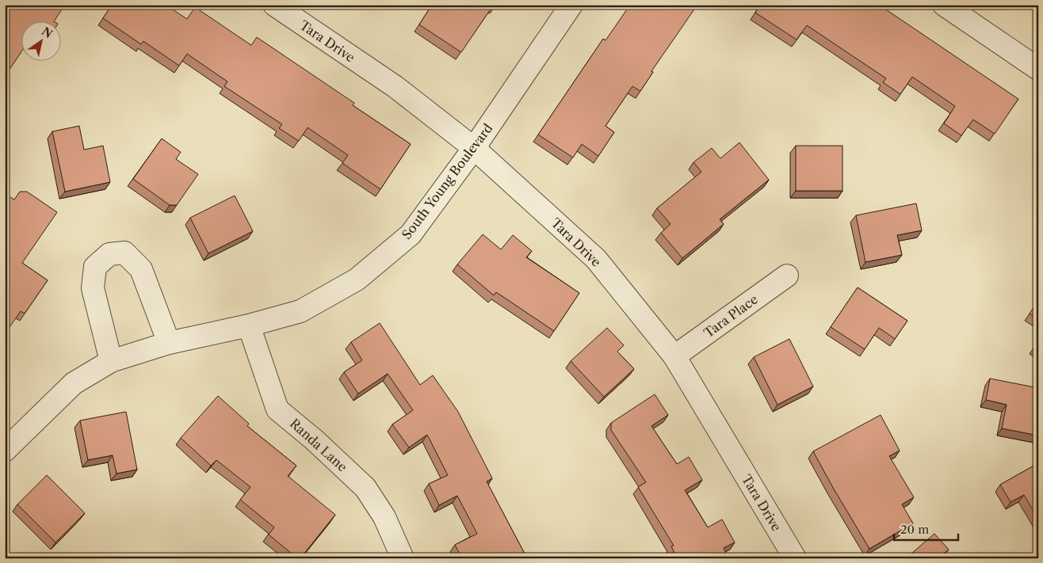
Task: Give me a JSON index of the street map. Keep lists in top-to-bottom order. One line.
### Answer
{"streets":{"street":["Tara Drive","South Young Boulevard","Tara Place","Randa Lane"]},"crossings":[["Tara Drive","South Young Boulevard"],["Tara Drive","Tara Place"],["South Young Boulevard","Randa Lane"]],"scale_bar":"20 m","north":"top right"}
